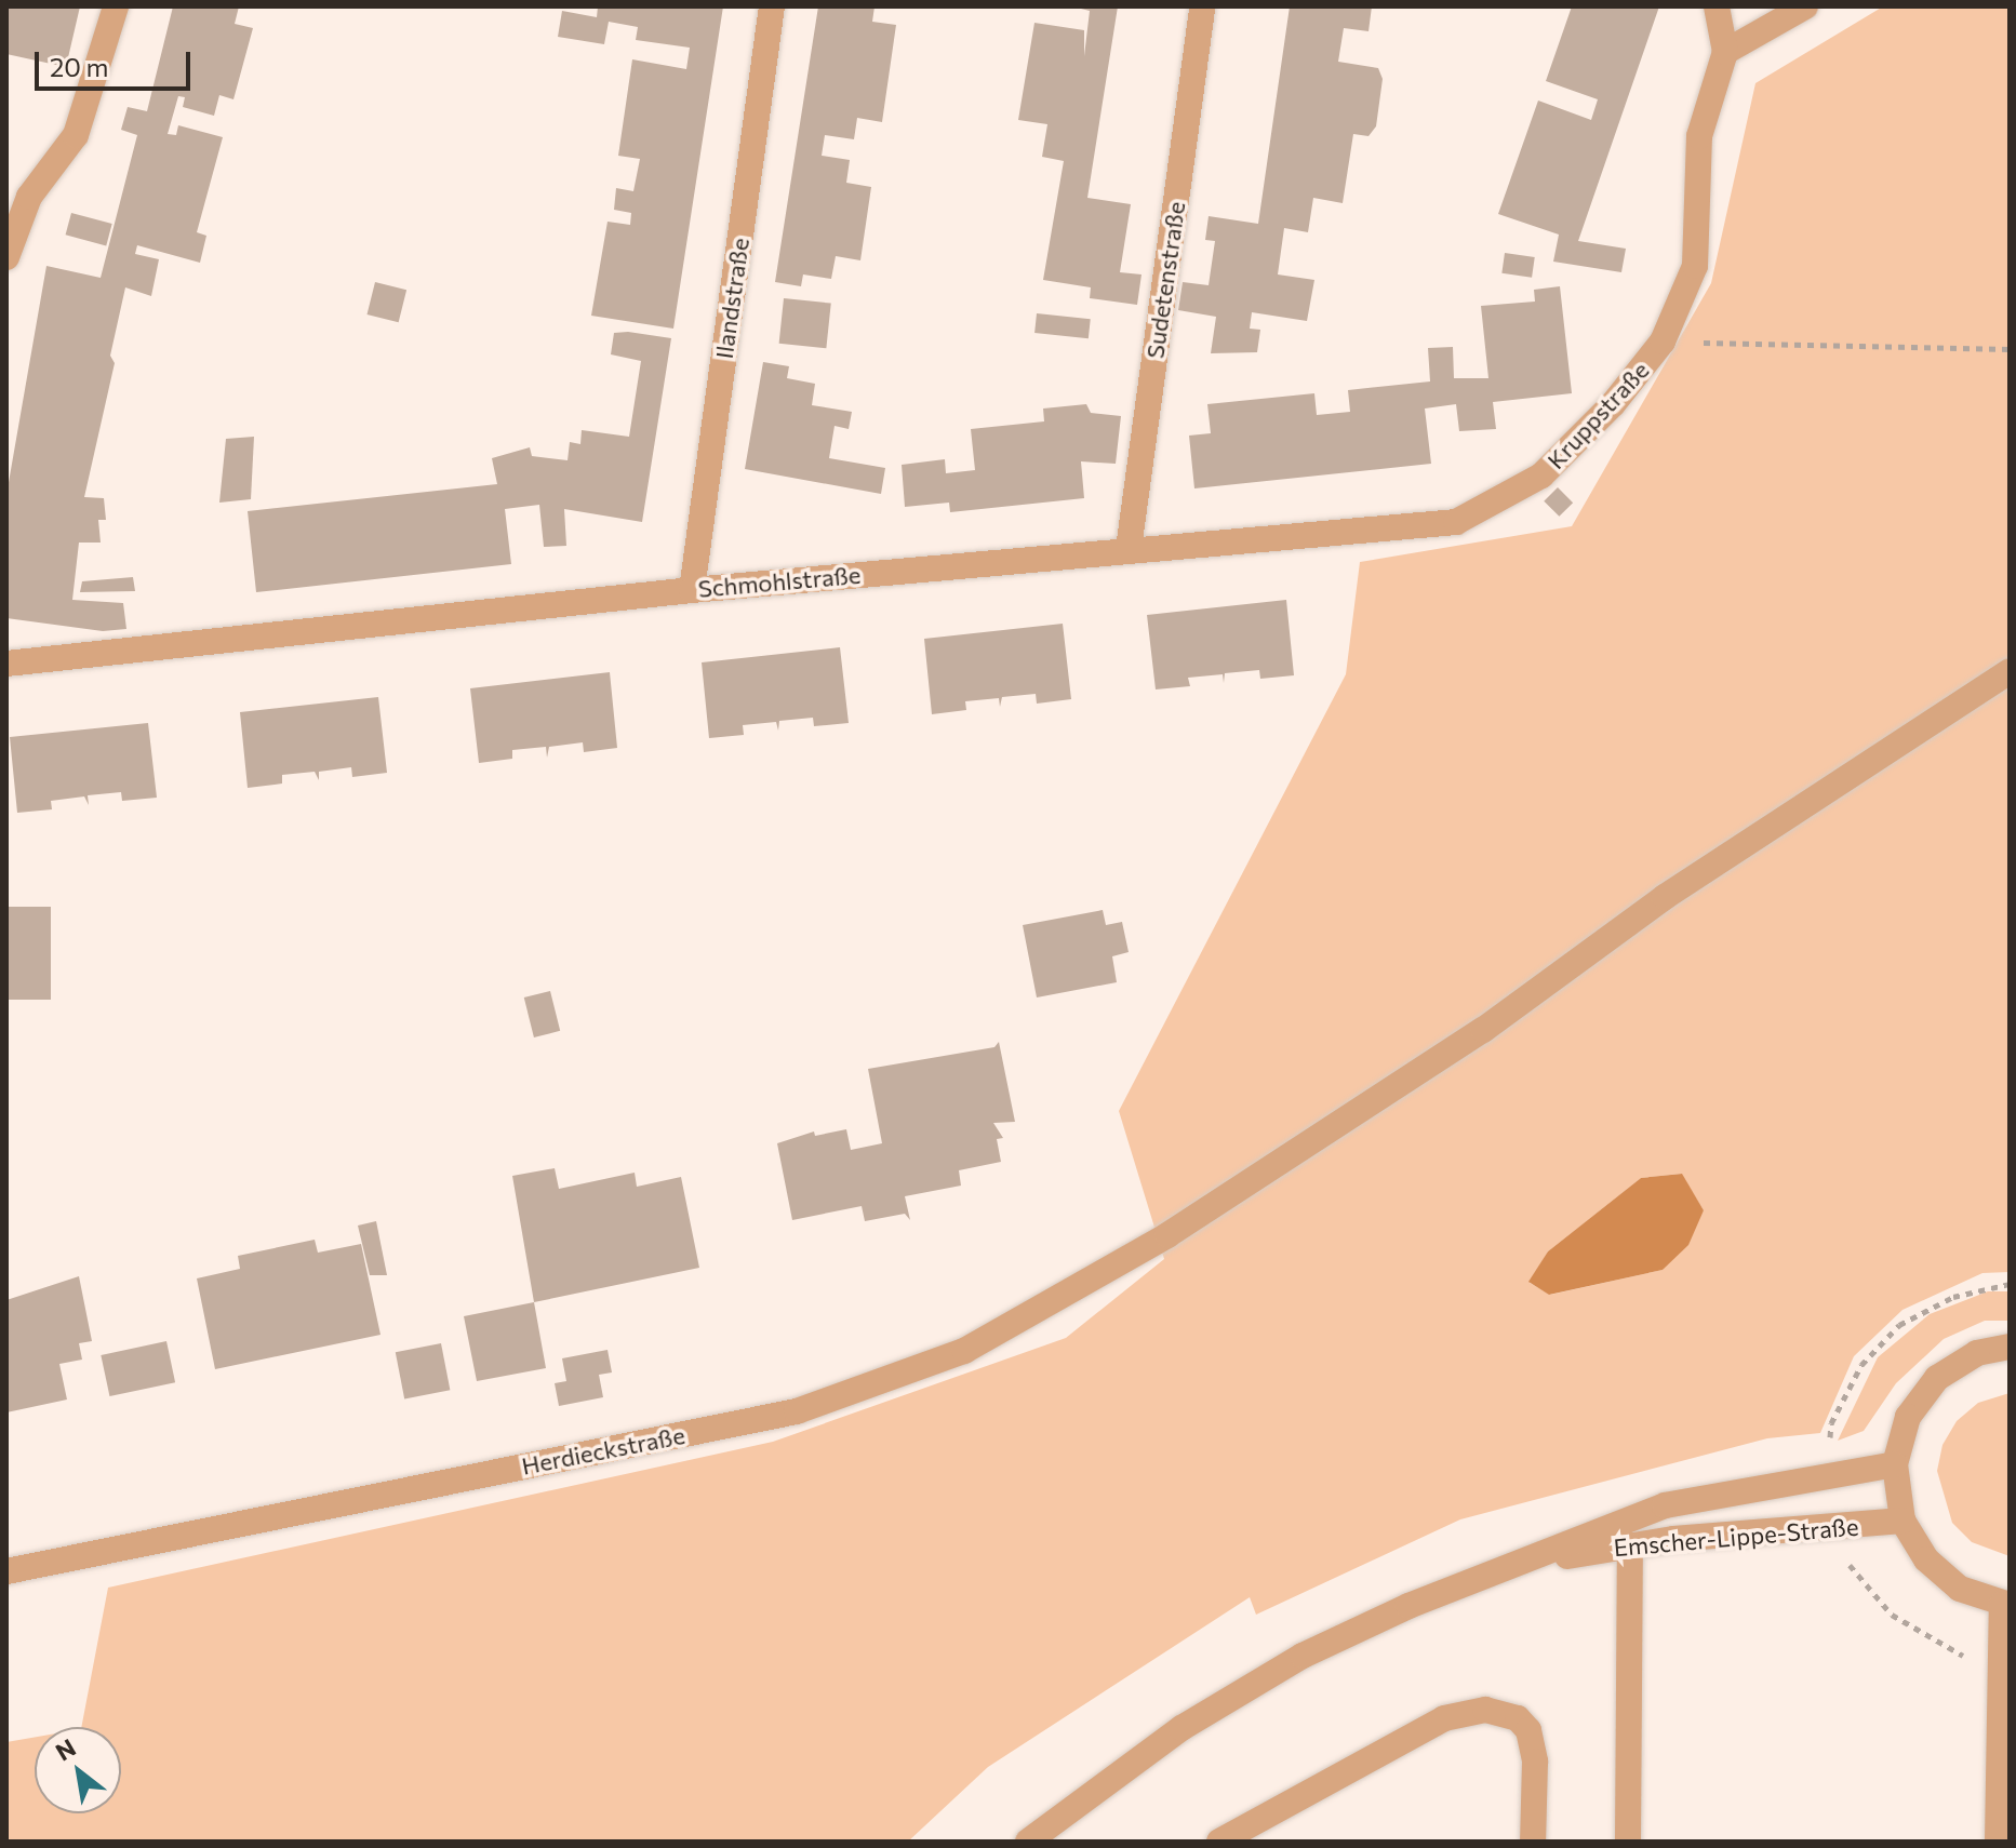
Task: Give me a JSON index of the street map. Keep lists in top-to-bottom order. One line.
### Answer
{"streets":{"street":["Sudetenstraße","Ilandstraße","Kruppstraße","Schmohlstraße","Herdieckstraße","Emscher-Lippe-Straße"]},"crossings":[["Sudetenstraße","Schmohlstraße"],["Ilandstraße","Schmohlstraße"],["Kruppstraße","Schmohlstraße"]],"scale_bar":"20 m","north":"top left"}
